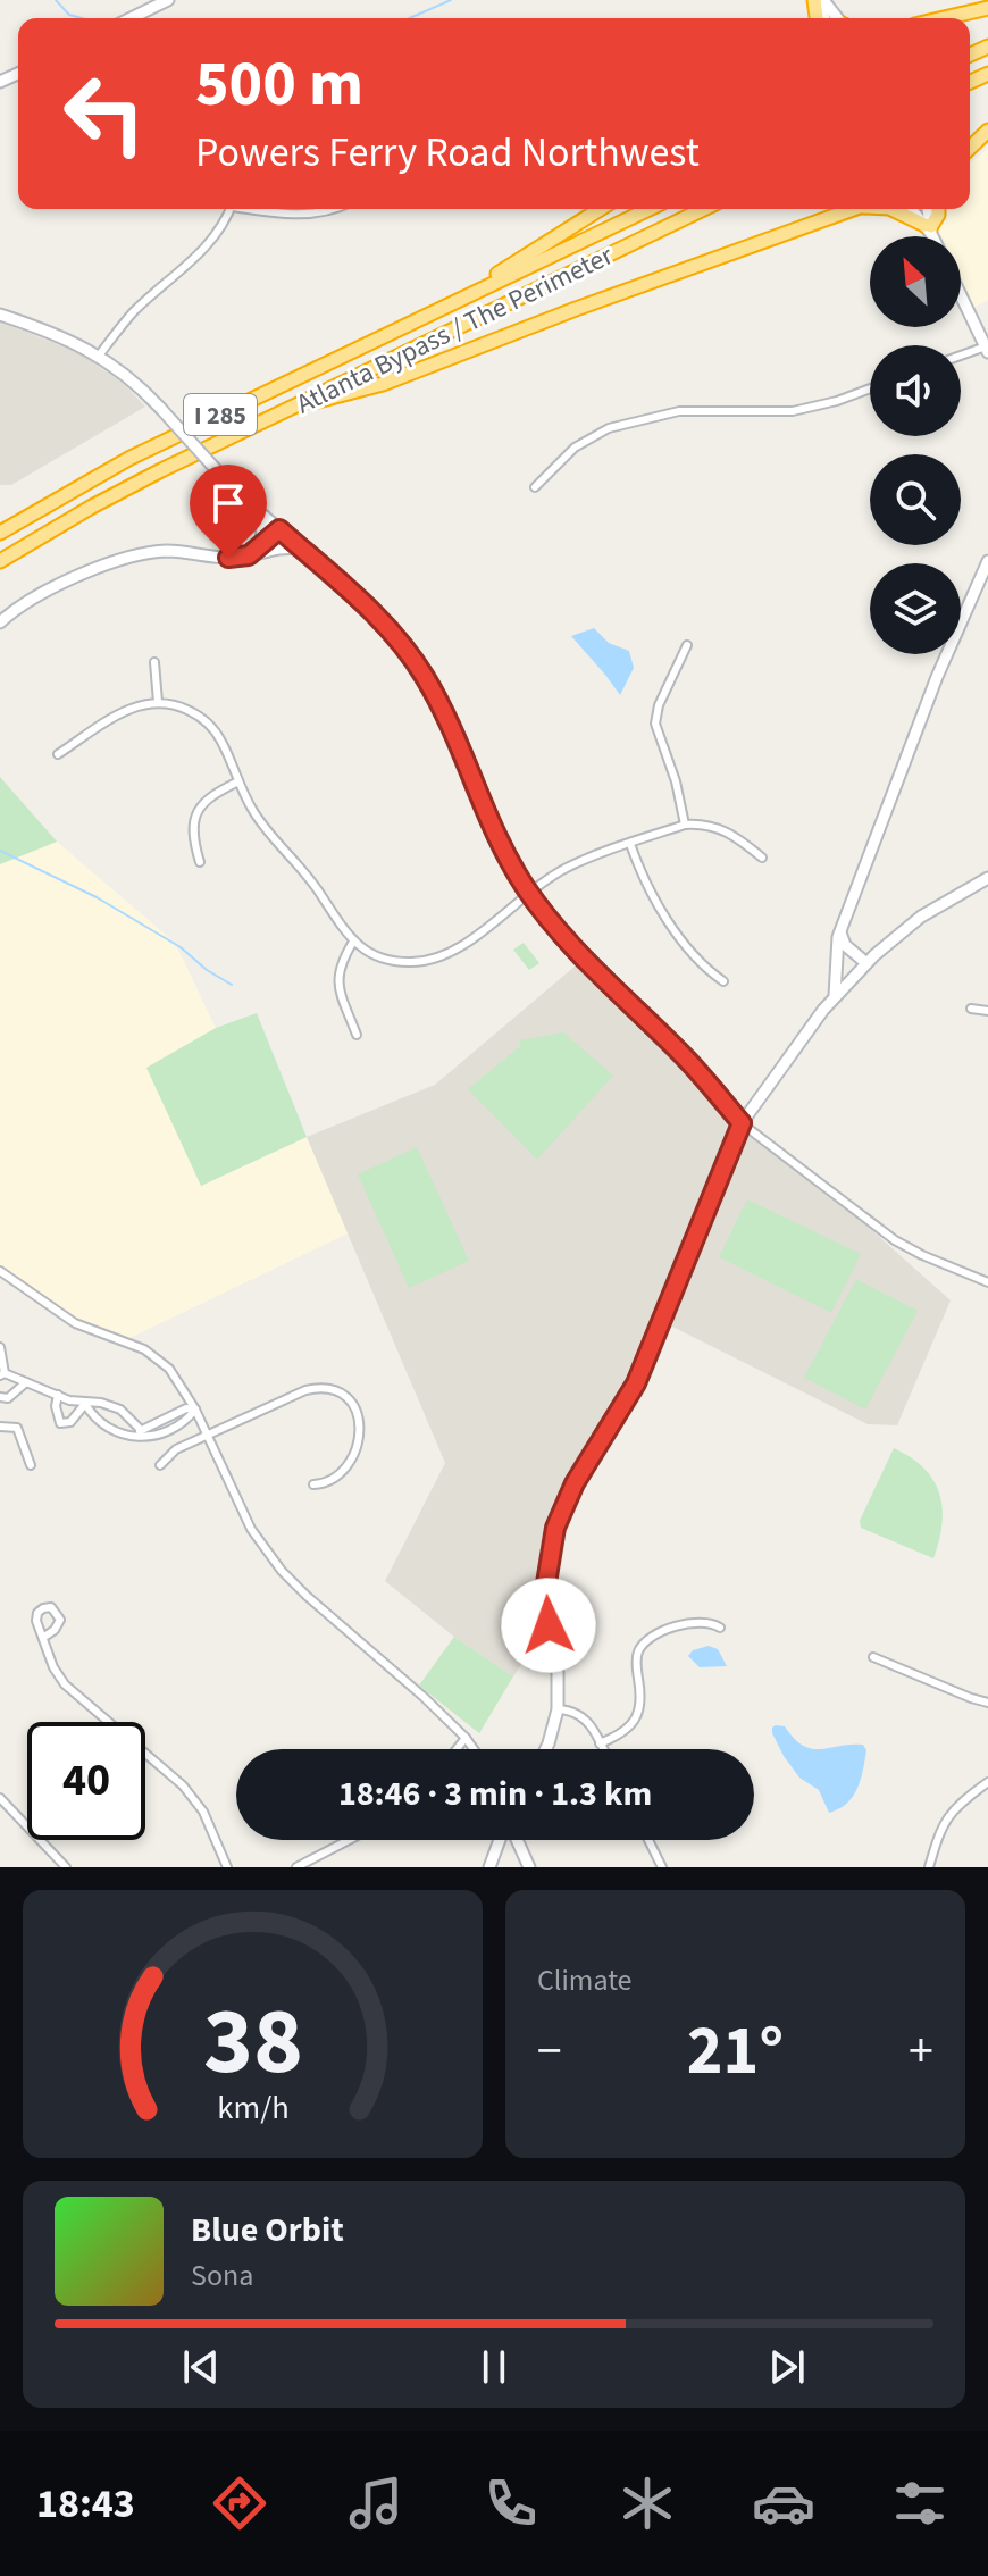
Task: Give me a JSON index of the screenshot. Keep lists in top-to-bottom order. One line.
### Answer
{"streets":{"highway":["Atlanta Bypass / The Perimeter","I 285"]},"north":"top left","page":{"turn":["500 m","Powers Ferry Road Northwest"],"limit":"40","trip":"18:46 · 3 min · 1.3 km","tile":"Climate","heat":["−","21°","+"],"song":["Blue Orbit","Sona"],"tabs":"18:43","gauge":["38","km/h"]}}
